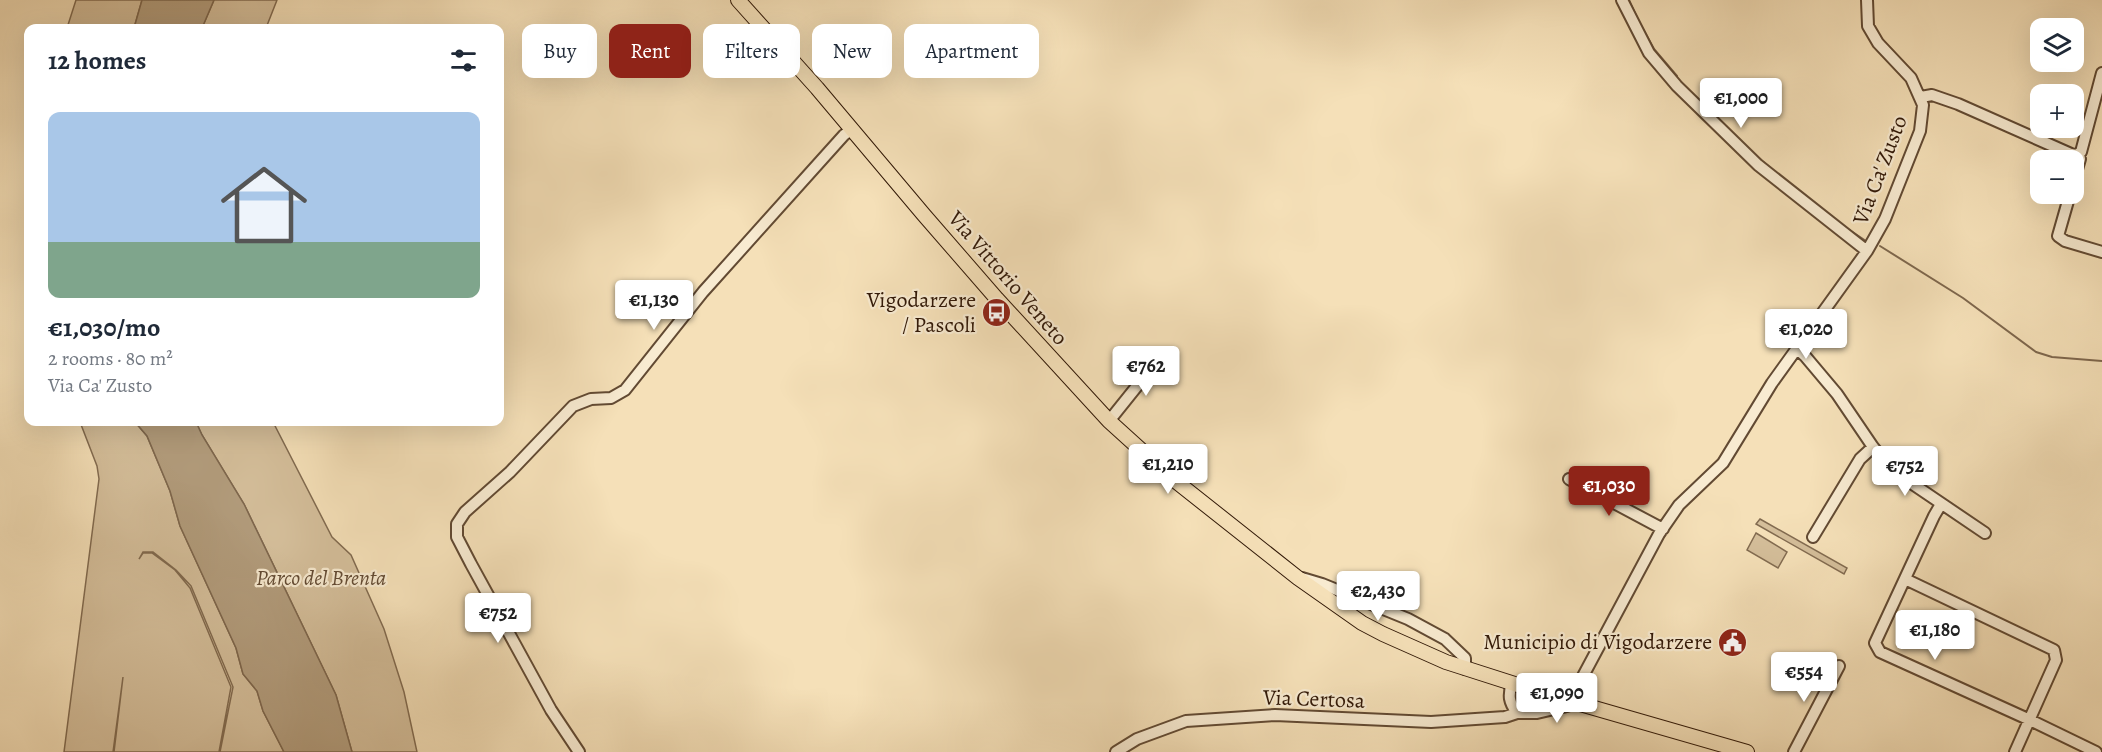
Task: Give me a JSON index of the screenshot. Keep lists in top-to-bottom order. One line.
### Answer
{"streets":{"main road":["Via Vittorio Veneto"],"street":["Via Ca' Zusto","Via Certosa"]},"crossings":[["Via Ca' Zusto","Via Vittorio Veneto"],["Via Ca' Zusto","Via Certosa"],["Via Vittorio Veneto","Via Certosa"]],"parks":["Parco del Brenta"],"places":{"bus stop":["Vigodarzere / Pascoli"],"public building":["Municipio di Vigodarzere"]},"page":{"map_buttons":["+","−"],"chip":["Buy","Rent","Filters","New","Apartment"],"heading":"12 homes","price":["€1,000","€1,130","€1,020","€762","€1,210","€752","€1,030","€2,430","€752","€1,180","€554","€1,090"],"list":[{"name":"€1,030/mo","note":"2 rooms · 80 m² · Via Ca' Zusto"}]}}
